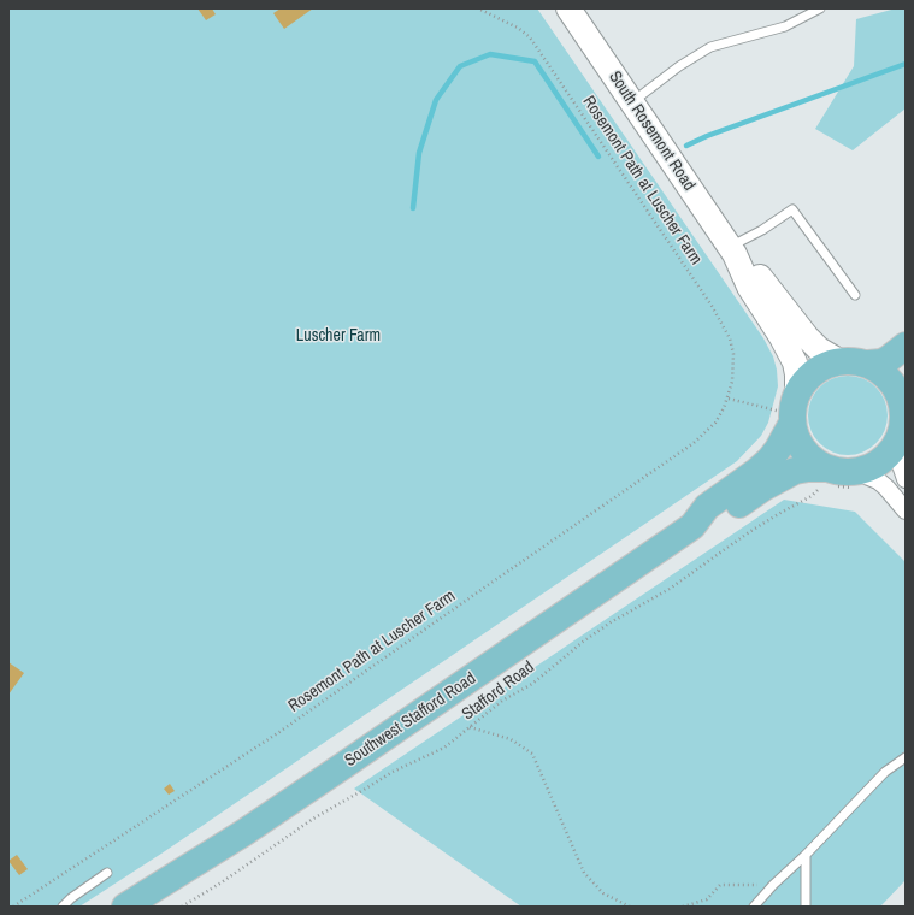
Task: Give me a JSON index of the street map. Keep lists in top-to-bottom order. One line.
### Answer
{"streets":{"main road":["South Rosemont Road","Southwest Stafford Road"],"path":["Rosemont Path at Luscher Farm","Stafford Road"]},"crossings":[["South Rosemont Road","Stafford Road"],["South Rosemont Road","Southwest Stafford Road"],["Stafford Road","Southwest Stafford Road"]],"parks":["Luscher Farm"]}
